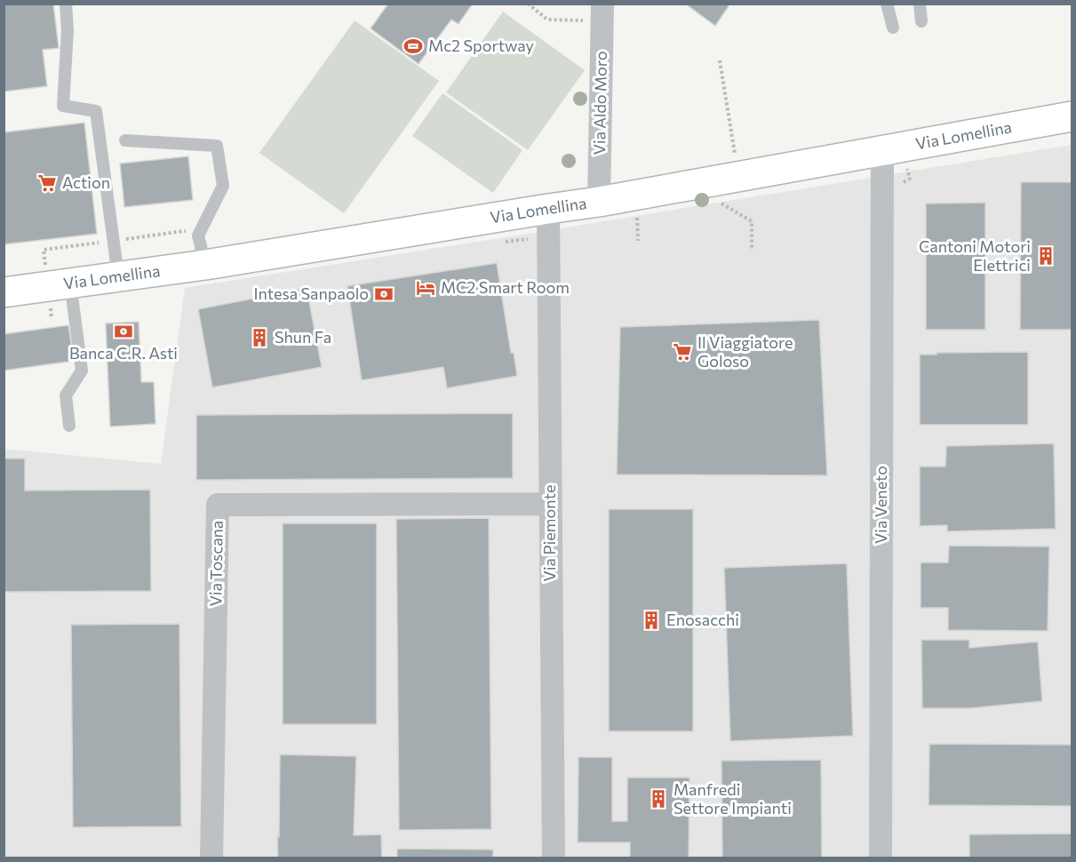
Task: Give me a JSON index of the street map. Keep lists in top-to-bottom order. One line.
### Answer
{"streets":{"main road":["Via Lomellina"],"street":["Via Aldo Moro","Via Veneto","Via Piemonte","Via Toscana"]},"crossings":[["Via Aldo Moro","Via Lomellina"],["Via Lomellina","Via Veneto"],["Via Lomellina","Via Piemonte"],["Via Piemonte","Via Toscana"]],"places":{"sports":["Mc2 Sportway"],"supermarket":["Action","Il Viaggiatore Goloso"],"building":["Cantoni Motori Elettrici","Shun Fa","Enosacchi","Manfredi Settore Impianti"],"hotel":["MC2 Smart Room"],"bank":["Intesa Sanpaolo","Banca C.R. Asti"]}}
